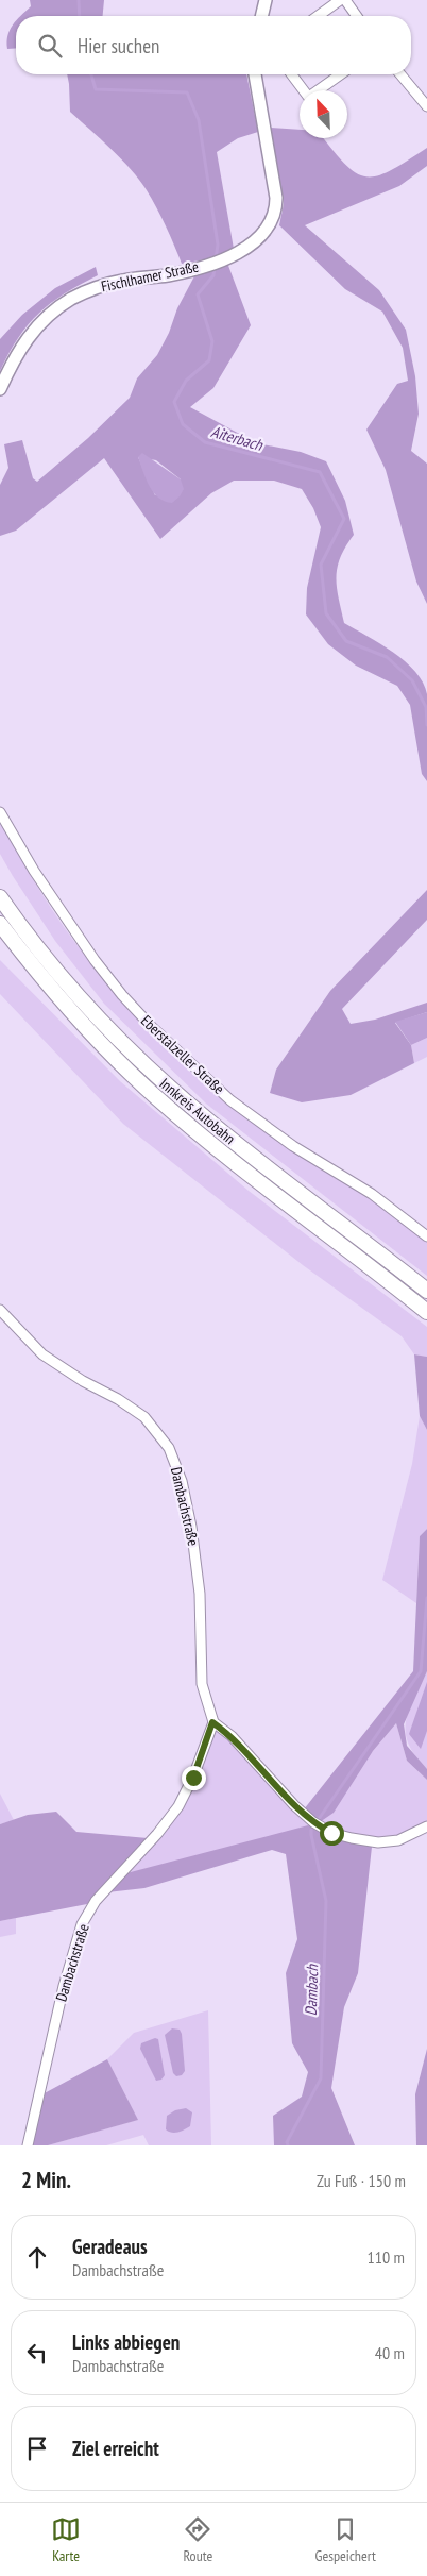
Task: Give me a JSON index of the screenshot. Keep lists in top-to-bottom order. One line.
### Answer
{"streets":{"highway":["Innkreis Autobahn"],"main road":["Fischlhamer Straße"],"street":["Eberstalzeller Straße","Dambachstraße"]},"water":["Aiterbach","Dambach"],"north":"top left","page":{"search":"Hier suchen","heading":["2 Min.","Zu Fuß · 150 m"],"list":[["Geradeaus","Dambachstraße","110 m"],["Links abbiegen","Dambachstraße","40 m"],"Ziel erreicht"],"nav":["Karte","Route","Gespeichert"]}}
